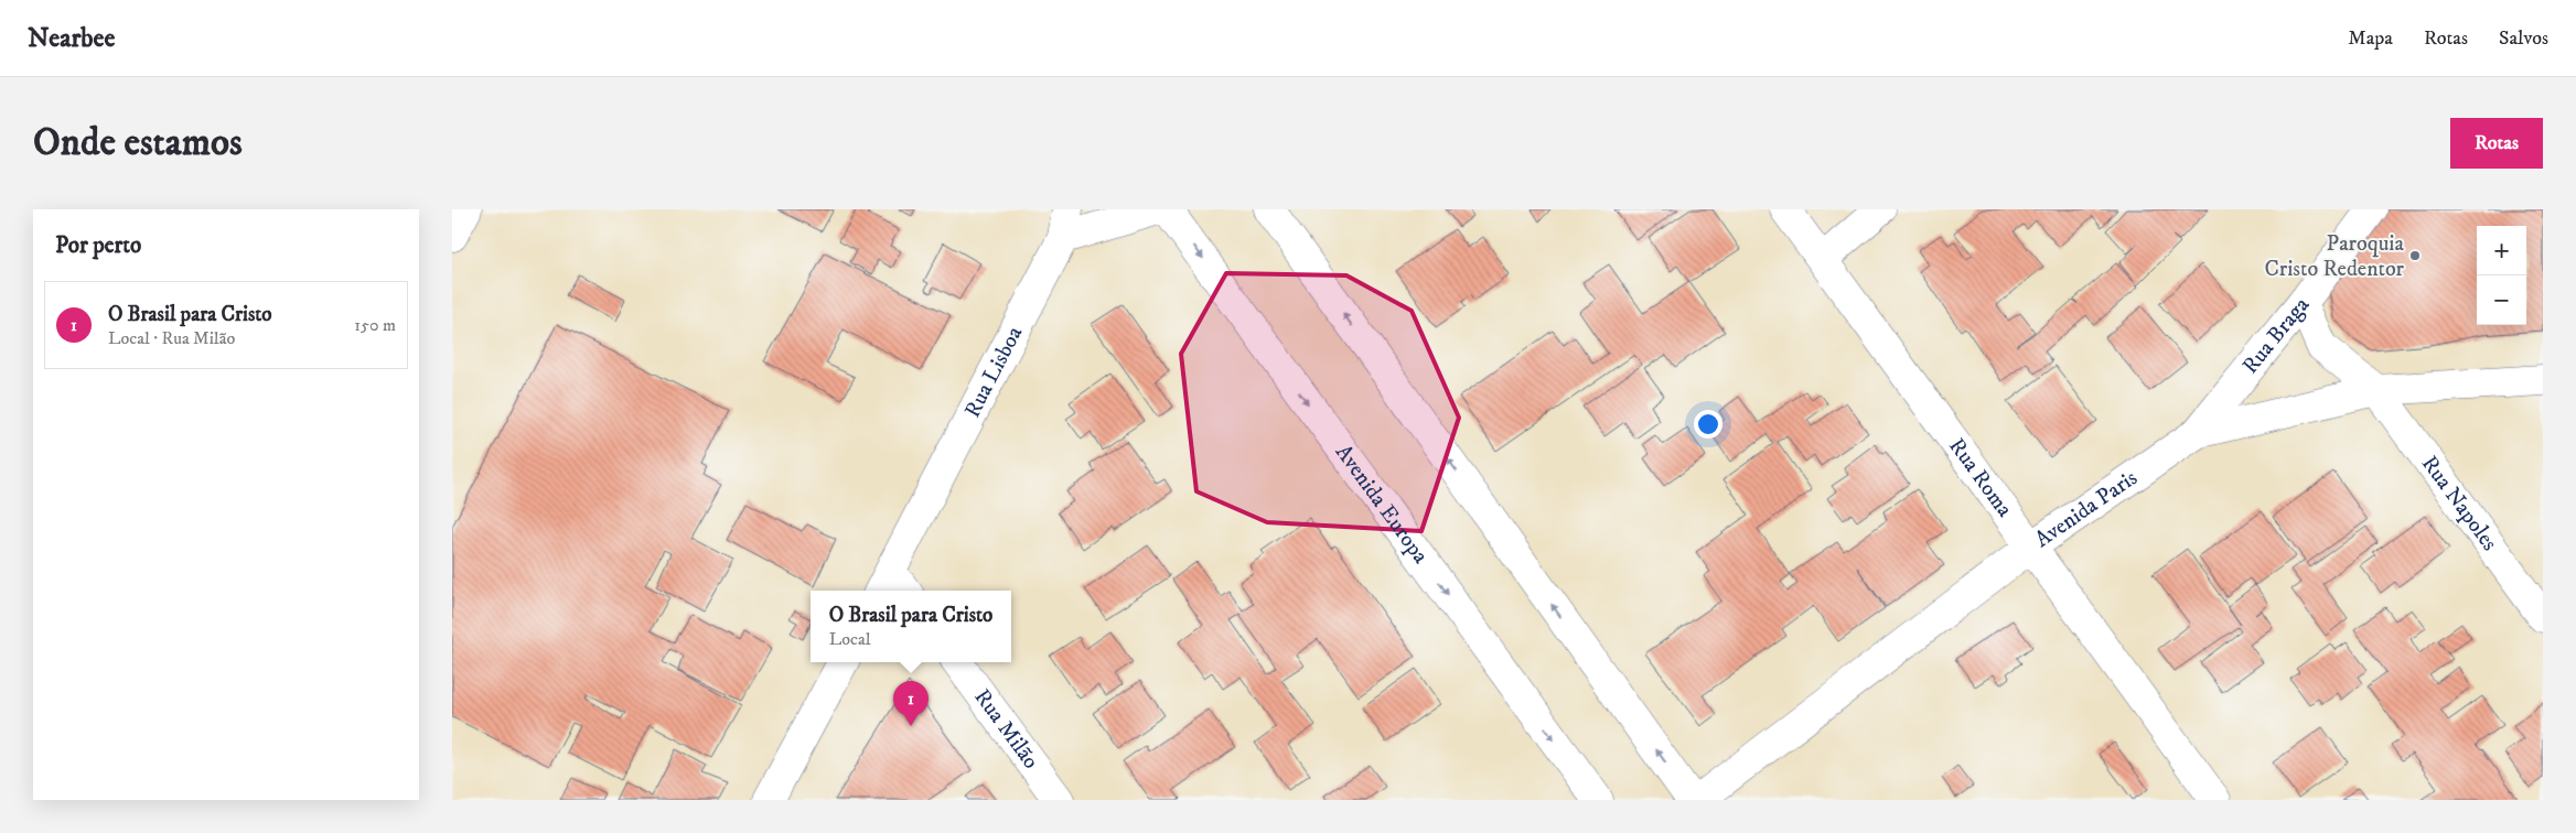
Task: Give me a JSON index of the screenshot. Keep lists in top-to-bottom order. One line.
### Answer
{"streets":{"main road":["Rua Braga","Rua Lisboa","Rua Roma","Rua Napoles","Avenida Europa","Avenida Paris","Rua Milão"]},"crossings":[["Rua Braga","Rua Napoles"],["Rua Braga","Avenida Paris"],["Rua Roma","Avenida Paris"],["Rua Napoles","Avenida Paris"]],"places":["Paroquia Cristo Redentor"],"page":{"header":"Nearbee","nav":["Mapa","Rotas","Salvos"],"buttons":"Rotas","title":"Onde estamos","heading":"Por perto","map_buttons":["+","−"],"list":[{"mark":"1","name":"O Brasil para Cristo","note":"Local · Rua Milão","value":"150 m"}],"popup":["O Brasil para Cristo","Local"],"pins":"1"}}
